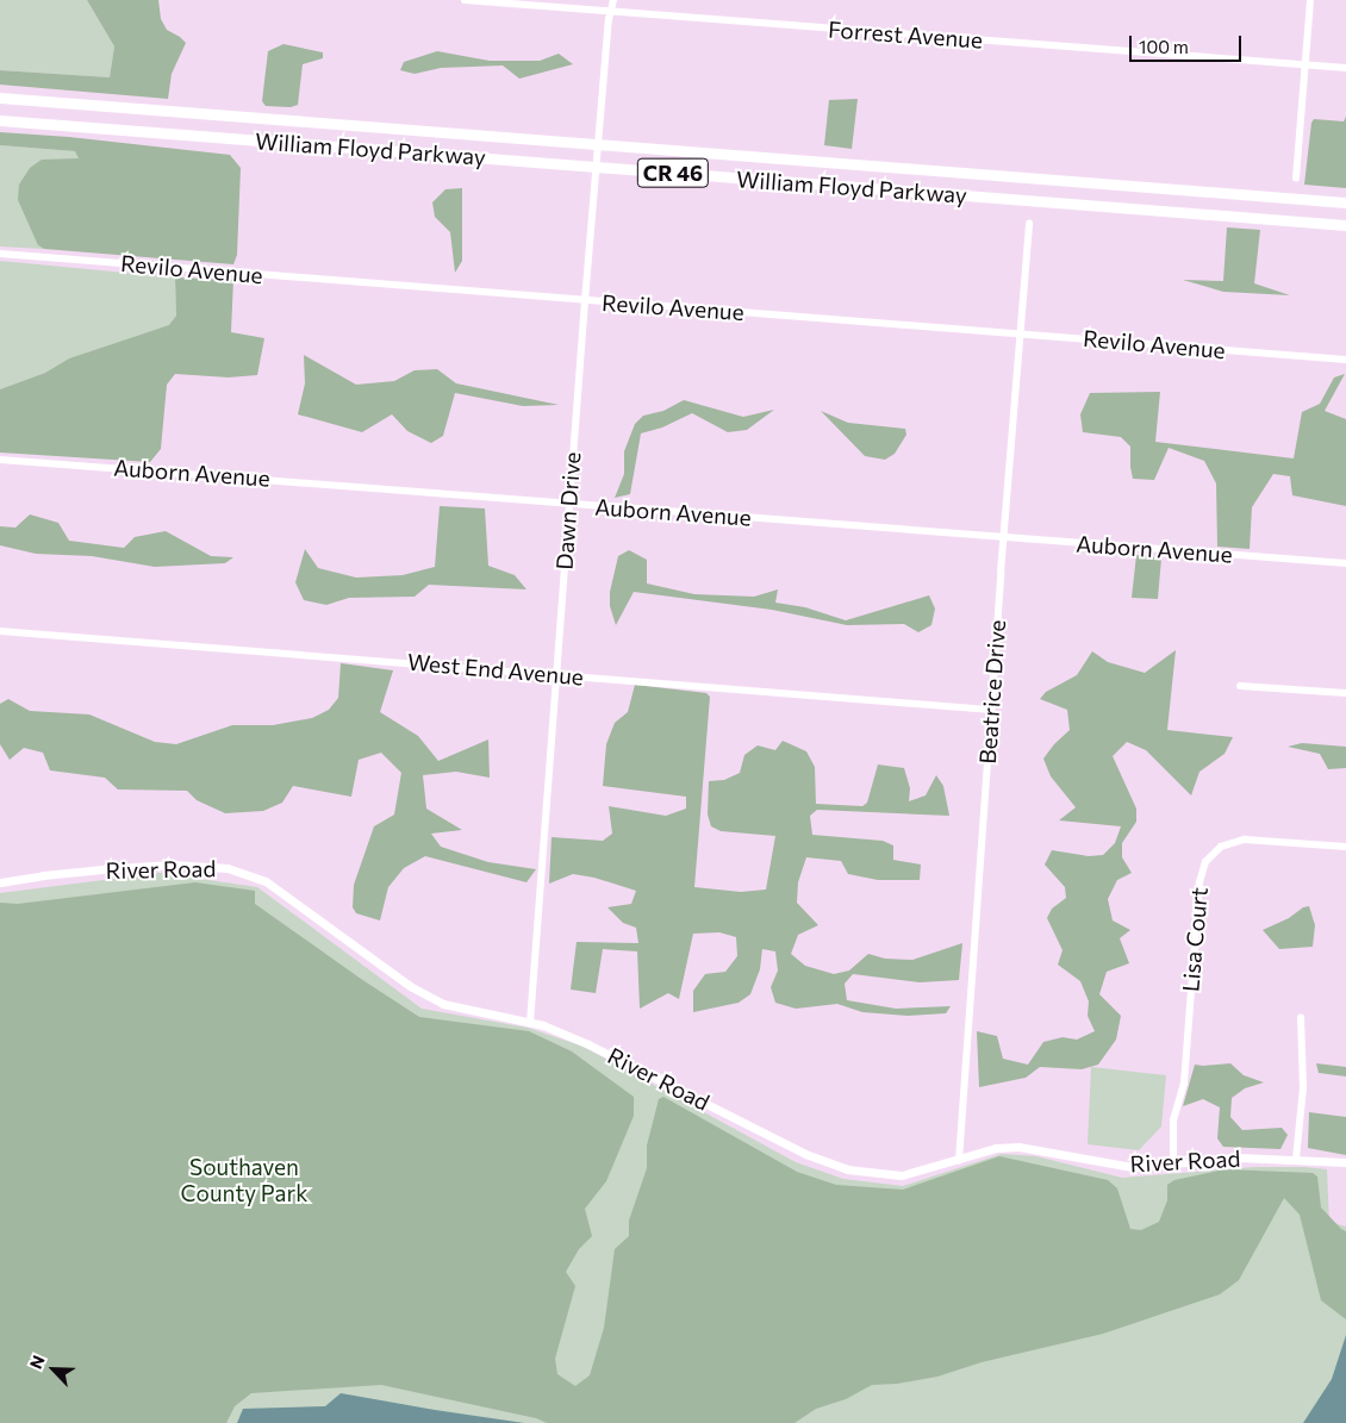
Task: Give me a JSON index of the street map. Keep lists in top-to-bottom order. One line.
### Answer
{"streets":{"highway":["William Floyd Parkway","CR 46"],"street":["Forrest Avenue","Revilo Avenue","Auborn Avenue","Dawn Drive","West End Avenue","Beatrice Drive","River Road","Lisa Court"]},"crossings":[["Forrest Avenue","Dawn Drive"],["William Floyd Parkway","Dawn Drive"],["Revilo Avenue","Dawn Drive"],["Revilo Avenue","Beatrice Drive"],["Auborn Avenue","Dawn Drive"],["Auborn Avenue","Beatrice Drive"],["Dawn Drive","West End Avenue"],["Dawn Drive","River Road"],["West End Avenue","Beatrice Drive"],["Beatrice Drive","River Road"],["River Road","Lisa Court"]],"parks":["Southaven County Park"],"scale_bar":"100 m","north":"top left"}
